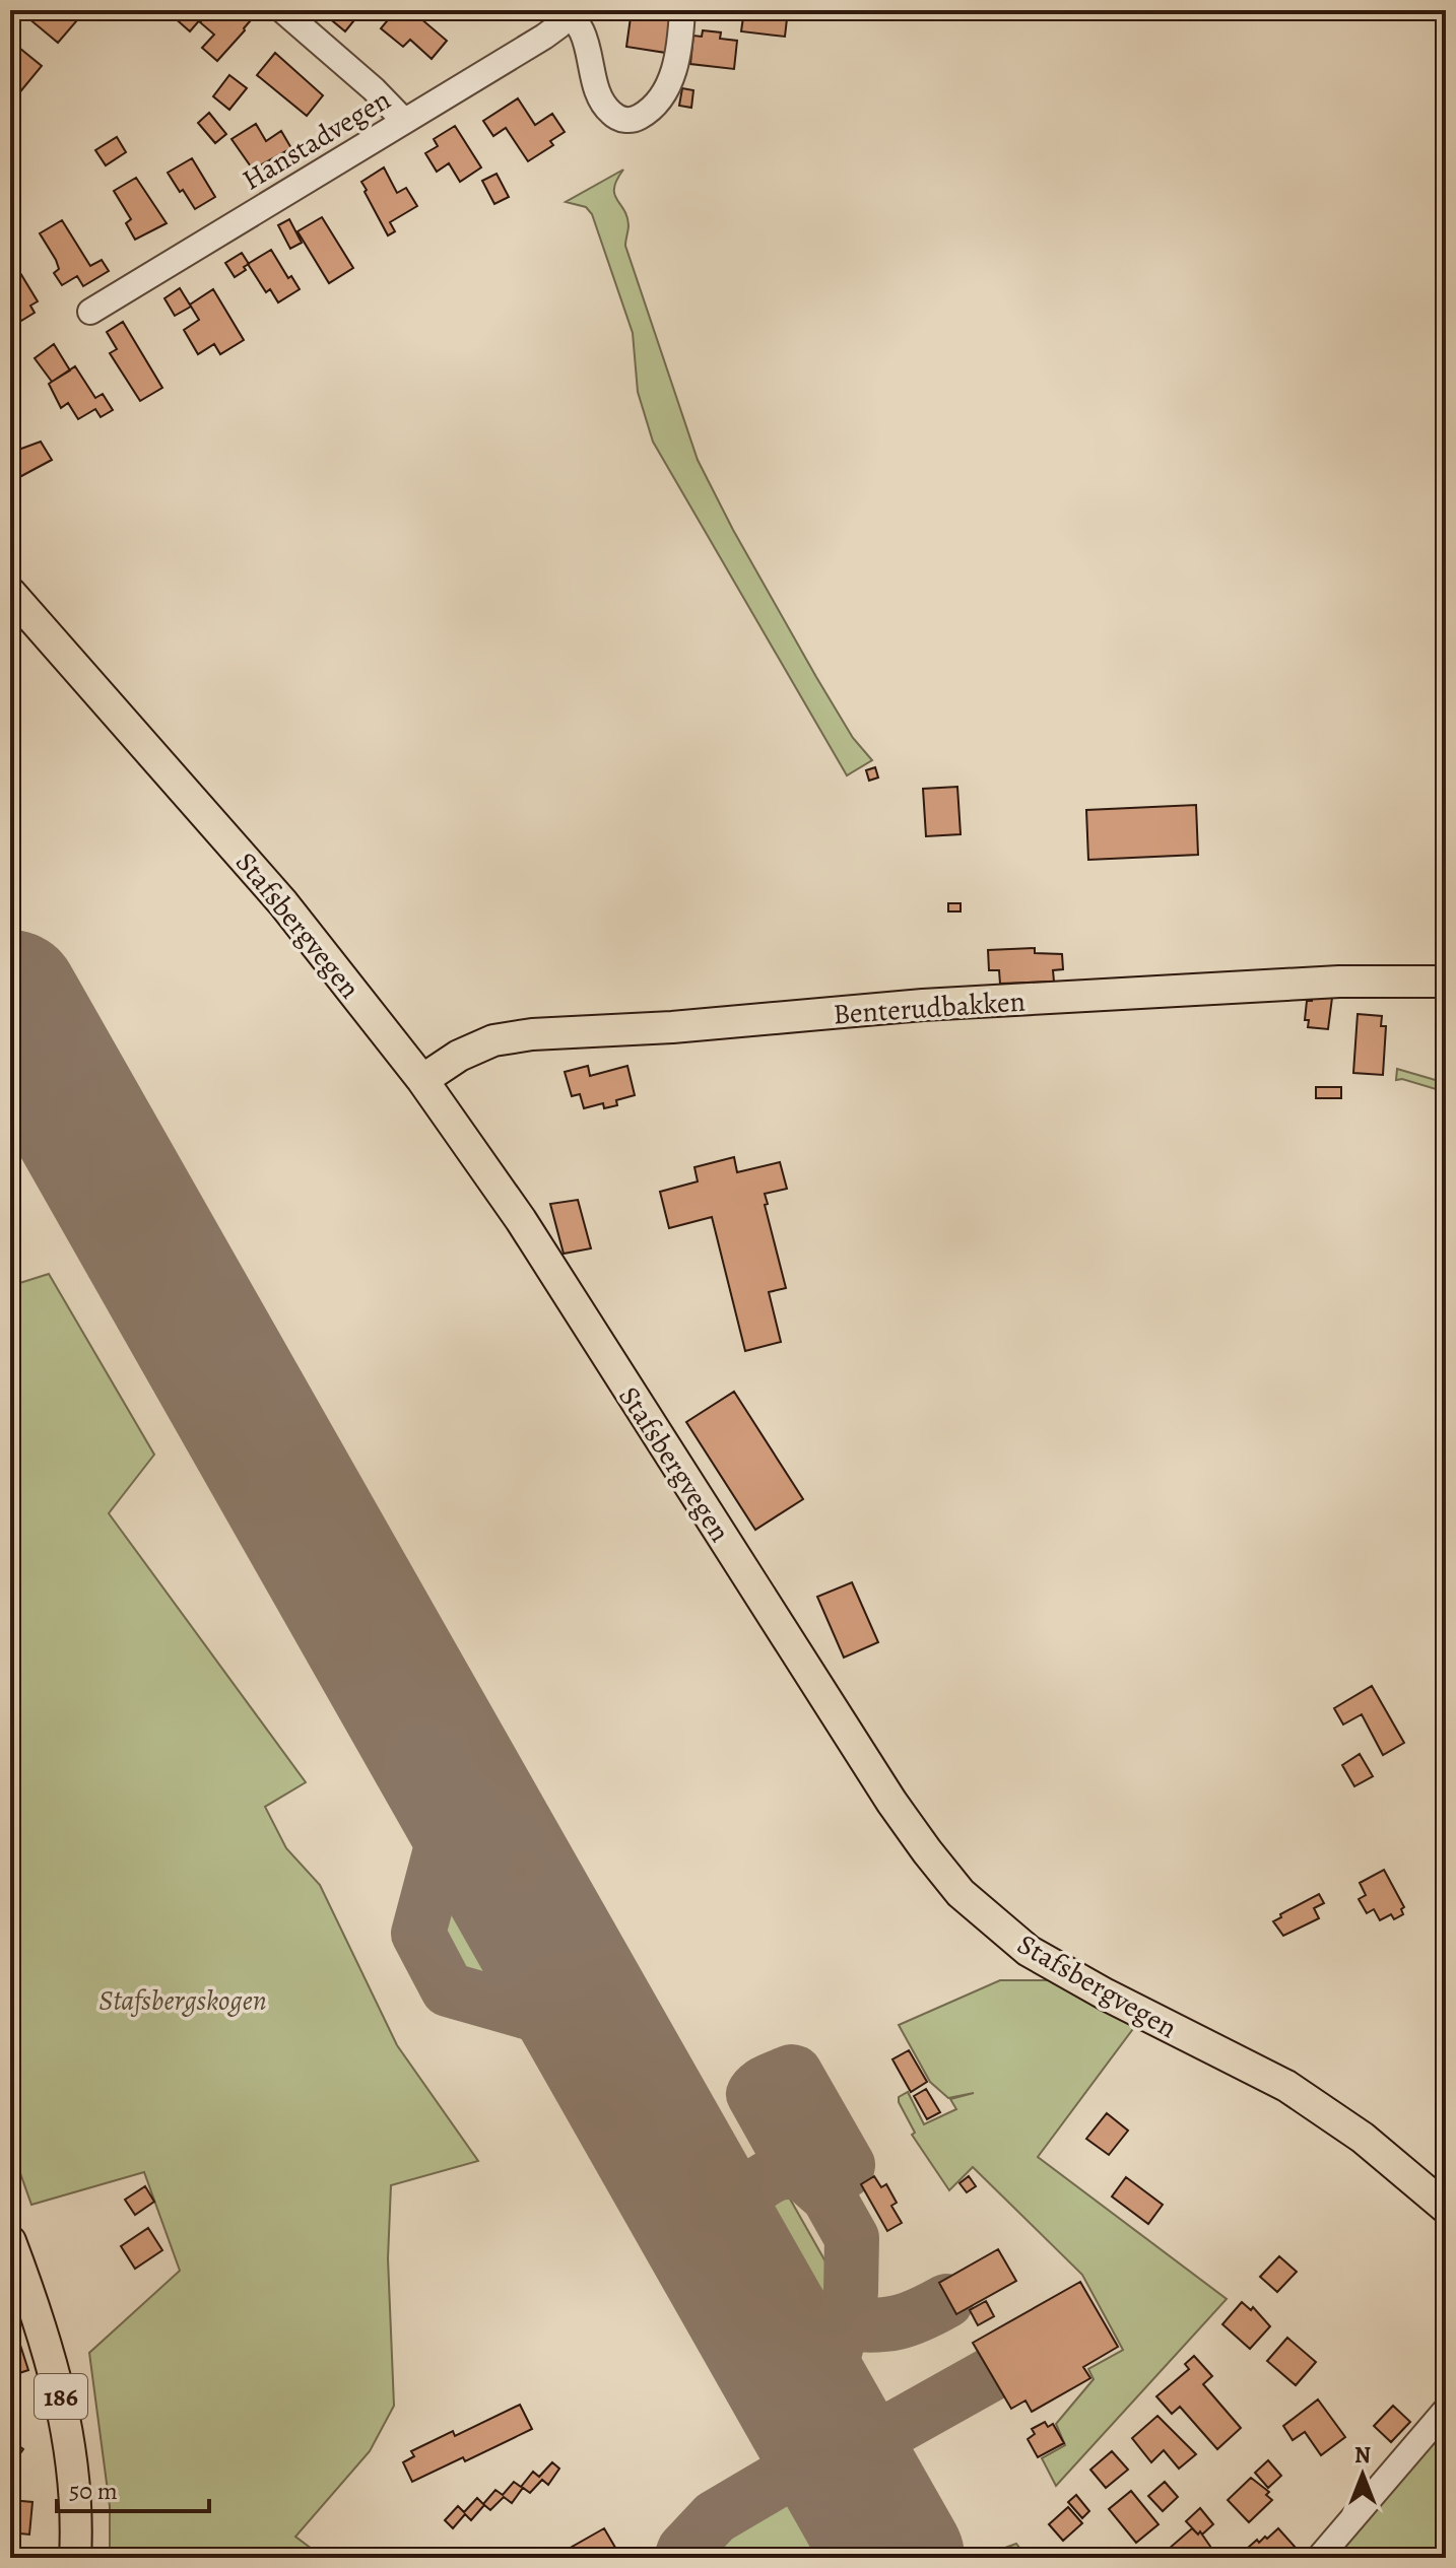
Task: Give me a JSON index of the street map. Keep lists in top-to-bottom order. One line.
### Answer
{"streets":{"main road":["Stafsbergvegen","Benterudbakken","186"],"street":["Hanstadvegen"]},"crossings":[["Stafsbergvegen","Benterudbakken"]],"parks":["Stafsbergskogen"],"scale_bar":"50 m","north":"top"}
